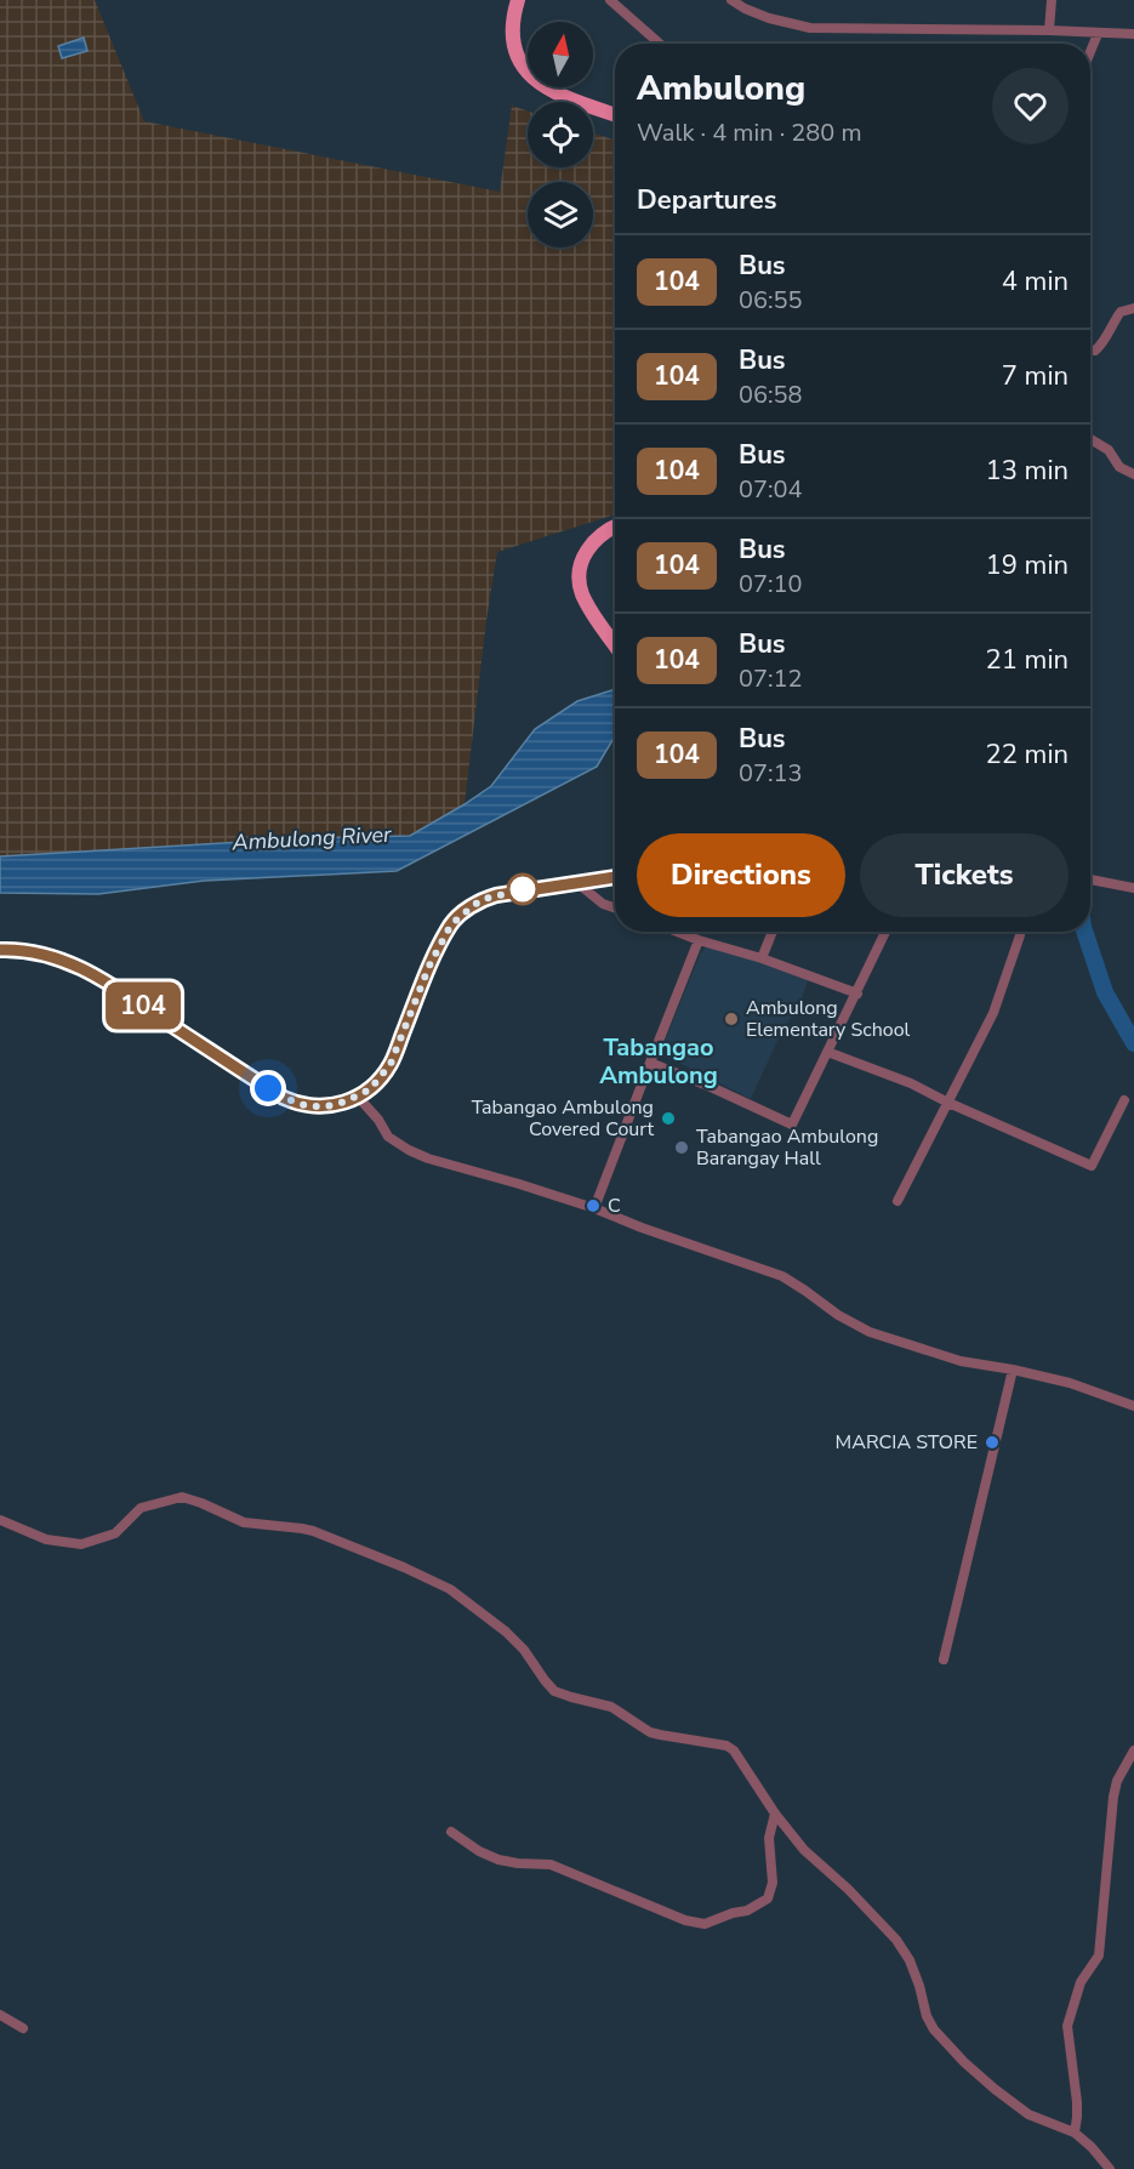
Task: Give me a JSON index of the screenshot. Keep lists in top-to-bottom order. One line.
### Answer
{"districts":["Tabangao Ambulong"],"water":["Ambulong River"],"places":["Ambulong Elementary School","Tabangao Ambulong Covered Court","Tabangao Ambulong Barangay Hall","C","MARCIA STORE"],"lines":["bus line 104"],"north":"top","page":{"on_map":"104","heading":[["Ambulong","Walk · 4 min · 280 m"],"Departures"],"list":[{"mark":"104","name":"Bus","note":"06:55","value":"4 min"},{"mark":"104","name":"Bus","note":"06:58","value":"7 min"},{"mark":"104","name":"Bus","note":"07:04","value":"13 min"},{"mark":"104","name":"Bus","note":"07:10","value":"19 min"},{"mark":"104","name":"Bus","note":"07:12","value":"21 min"},{"mark":"104","name":"Bus","note":"07:13","value":"22 min"}],"buttons":["Directions","Tickets"]}}
